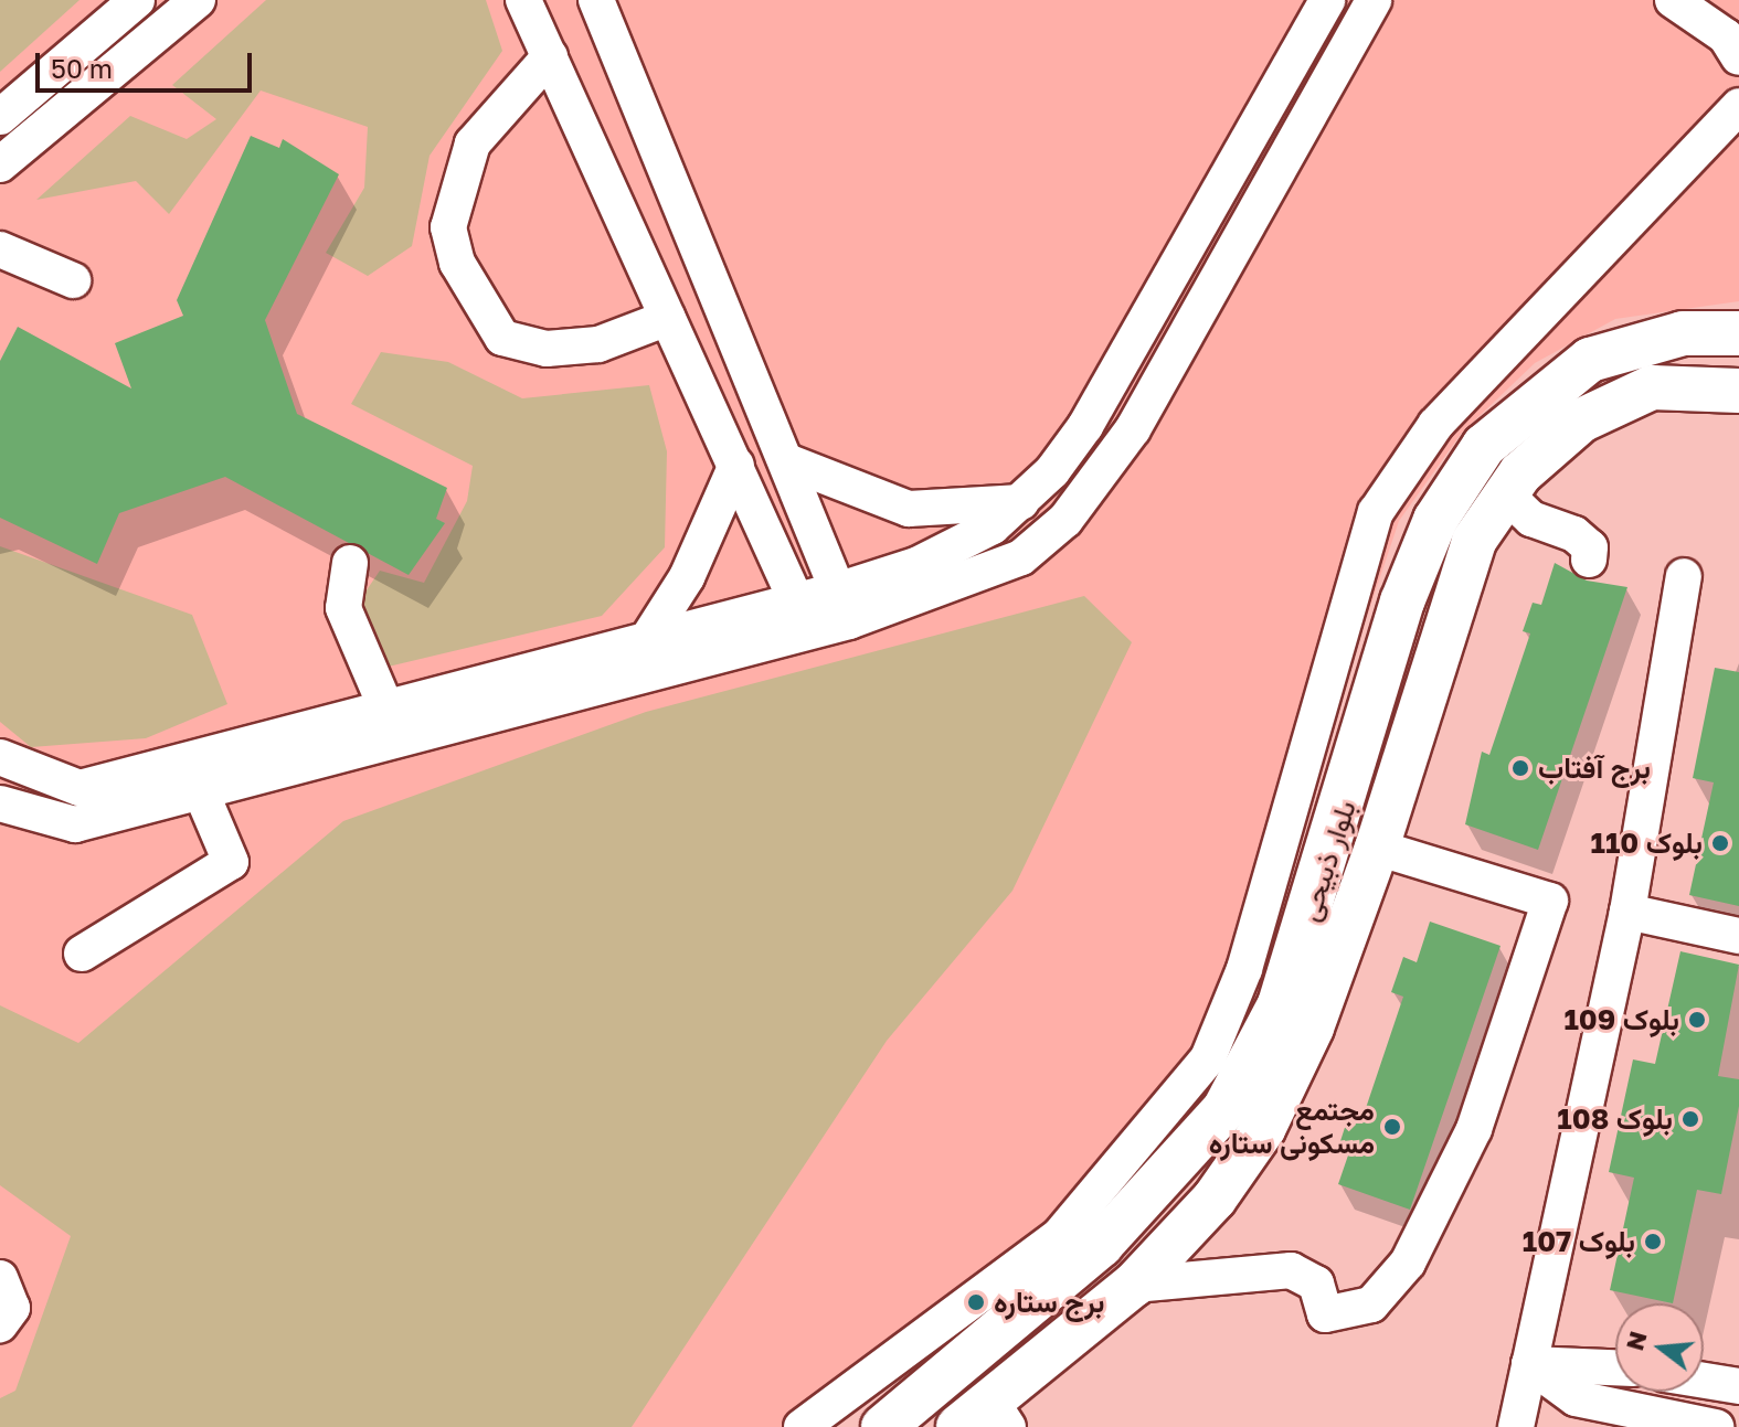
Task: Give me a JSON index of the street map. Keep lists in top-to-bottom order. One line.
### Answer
{"streets":{"main road":["بلوار ذبیحی"]},"places":["برج آفتاب","بلوک 110","بلوک 109","بلوک 108","مجتمع مسکونی ستاره","بلوک 107","برج ستاره"],"scale_bar":"50 m","north":"left"}
